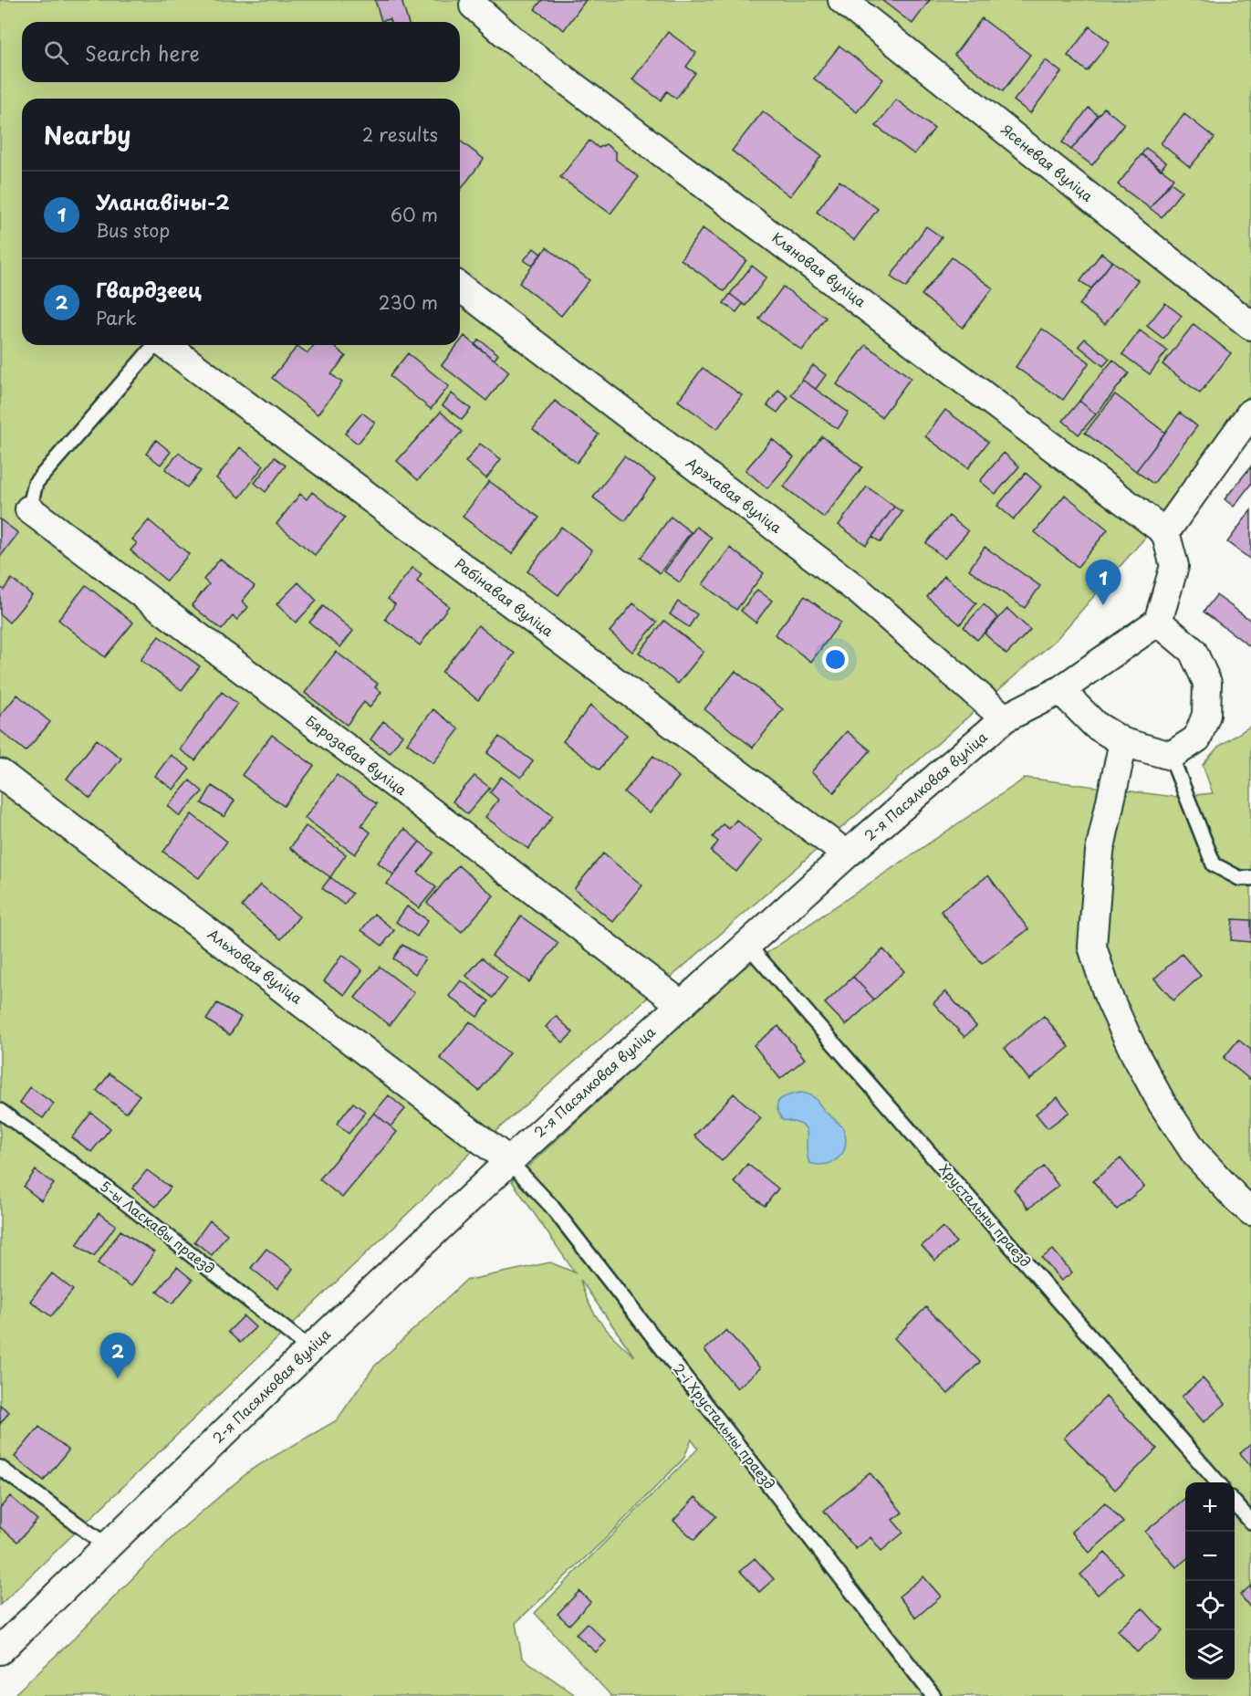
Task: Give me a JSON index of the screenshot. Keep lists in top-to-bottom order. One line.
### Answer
{"streets":{"street":["Ясеневая вуліца","Кляновая вуліца","Арэхавая вуліца","Рабінавая вуліца","Бярозавая вуліца","2-я Пасялковая вуліца","Альховая вуліца"],"lane":["Хрустальны праезд","5-ы Ласкавы праезд","2-і Хрустальны праезд"]},"crossings":[["Арэхавая вуліца","2-я Пасялковая вуліца"],["Рабінавая вуліца","2-я Пасялковая вуліца"],["Бярозавая вуліца","2-я Пасялковая вуліца"],["2-я Пасялковая вуліца","Альховая вуліца"],["2-я Пасялковая вуліца","Хрустальны праезд"],["2-я Пасялковая вуліца","5-ы Ласкавы праезд"],["2-я Пасялковая вуліца","2-і Хрустальны праезд"],["Альховая вуліца","2-і Хрустальны праезд"]],"page":{"search":"Search here","heading":["Nearby","2 results"],"list":[{"mark":"1","name":"Уланавічы-2","note":"Bus stop","value":"60 m"},{"mark":"2","name":"Гвардзеец","note":"Park","value":"230 m"}],"pins":["1","2"],"map_buttons":["+","−"]}}
